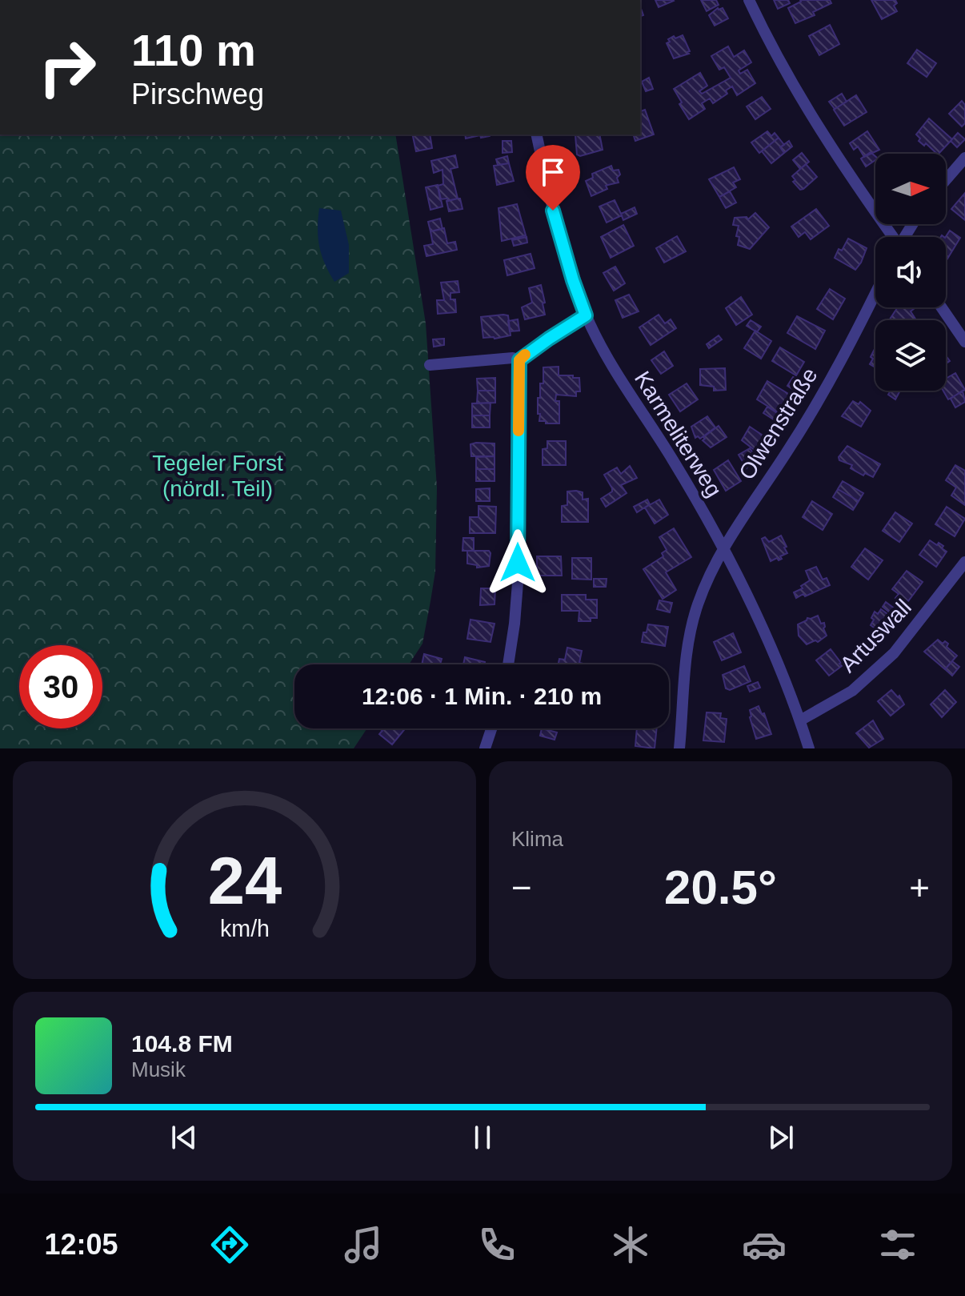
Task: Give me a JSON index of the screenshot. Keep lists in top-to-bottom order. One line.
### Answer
{"streets":{"street":["Olwenstraße","Karmeliterweg","Artuswall"]},"crossings":[["Olwenstraße","Karmeliterweg"],["Karmeliterweg","Artuswall"]],"parks":["Tegeler Forst (nördl. Teil)"],"north":"right","page":{"turn":["110 m","Pirschweg"],"limit":"30","trip":"12:06 · 1 Min. · 210 m","tile":"Klima","heat":["−","20.5°","+"],"song":["104.8 FM","Musik"],"tabs":"12:05","gauge":["24","km/h"]}}
